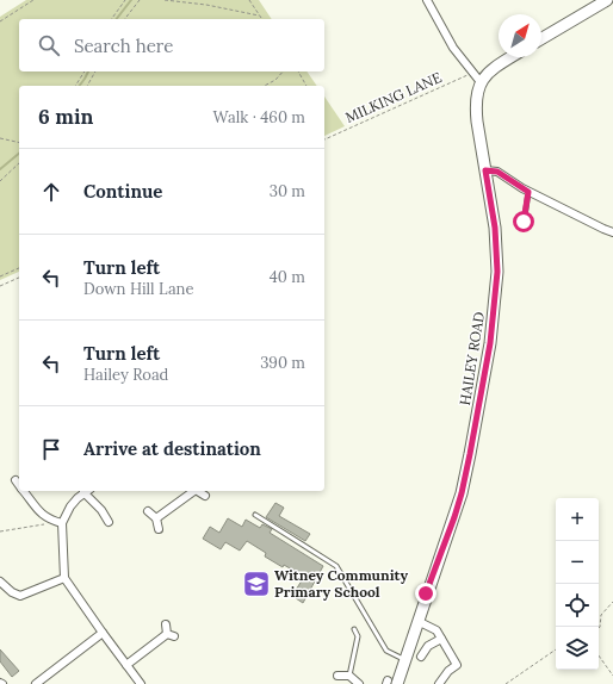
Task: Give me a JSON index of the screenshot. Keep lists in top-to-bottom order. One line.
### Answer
{"streets":{"main road":["HAILEY ROAD"],"path":["MILKING LANE"]},"places":{"school or university":["Witney Community Primary School"]},"north":"top right","page":{"search":"Search here","heading":["6 min","Walk · 460 m"],"list":[["Continue","30 m"],["Turn left","Down Hill Lane","40 m"],["Turn left","Hailey Road","390 m"],"Arrive at destination"],"map_buttons":["+","−"]}}
